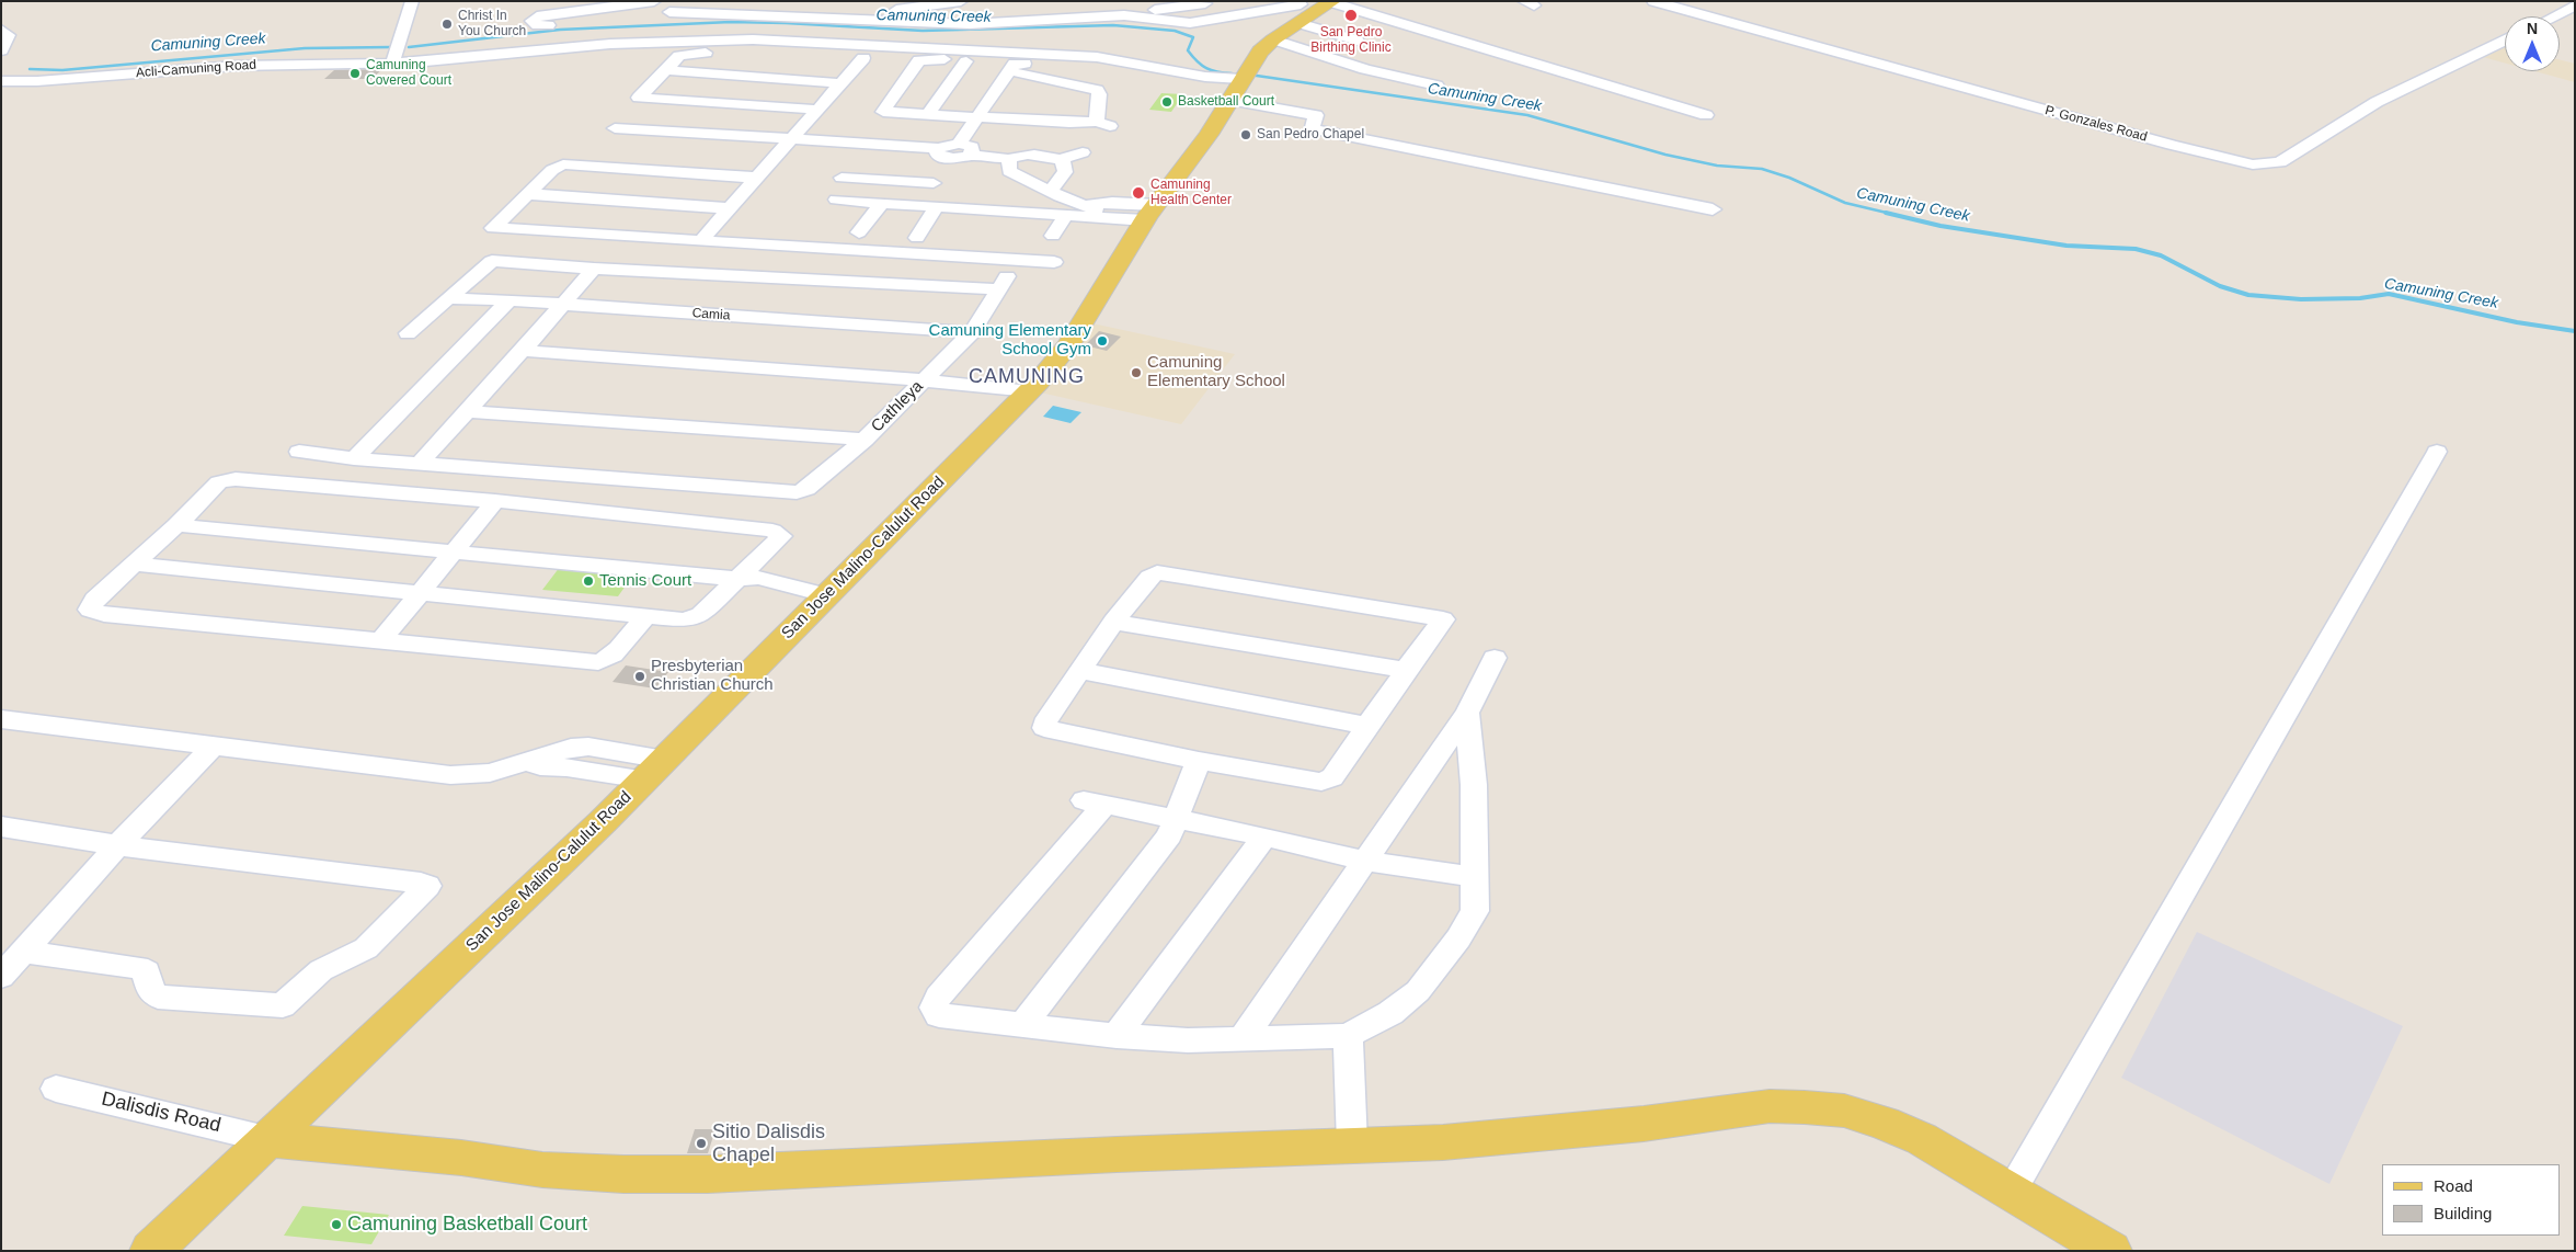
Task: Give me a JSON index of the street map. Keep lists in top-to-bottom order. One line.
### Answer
{"streets":{"main road":["San Jose Malino-Calulut Road"],"street":["Acli-Camuning Road","P. Gonzales Road","Camia","Cathleya","Dalisdis Road"]},"crossings":[["Acli-Camuning Road","San Jose Malino-Calulut Road"],["Camia","Cathleya"],["San Jose Malino-Calulut Road","Dalisdis Road"]],"districts":["CAMUNING"],"water":["Camuning Creek"],"places":["San Pedro Birthing Clinic","Christ In You Church","Camuning Covered Court","Basketball Court","San Pedro Chapel","Camuning Health Center","Camuning Elementary School Gym","Camuning Elementary School","Tennis Court","Presbyterian Christian Church","Sitio Dalisdis Chapel","Camuning Basketball Court"],"legend":["Road","Building"],"north":"top"}
